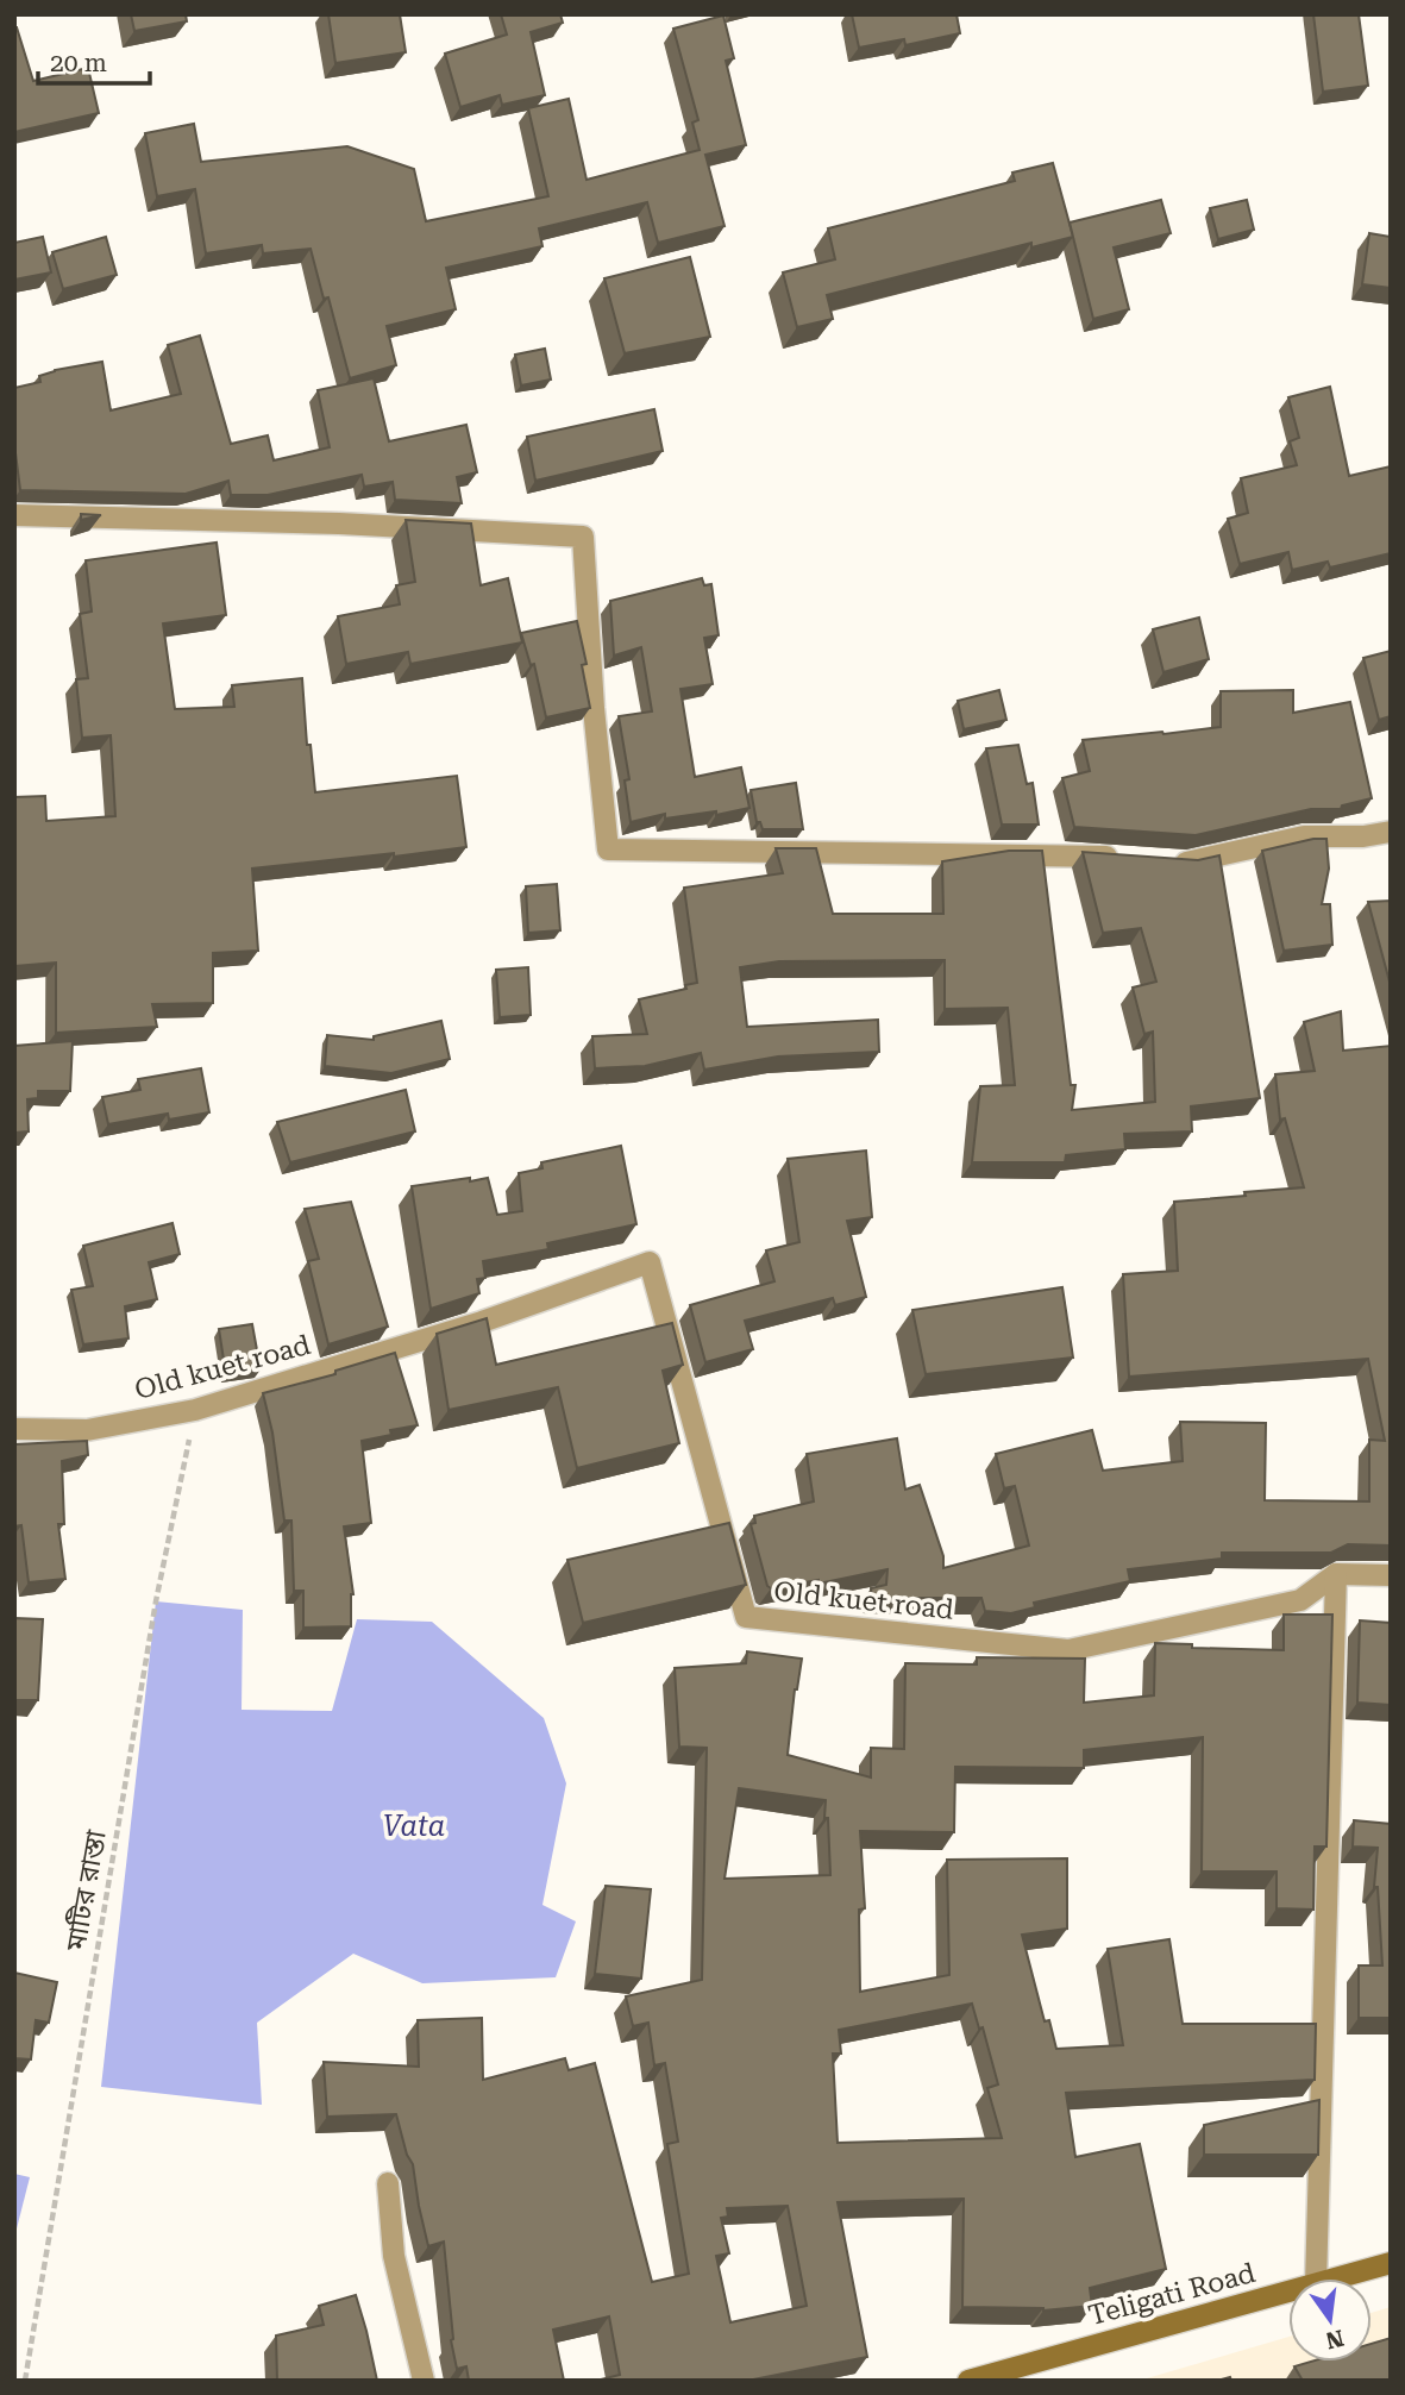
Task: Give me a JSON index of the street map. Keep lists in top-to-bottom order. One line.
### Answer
{"streets":{"main road":["Teligati Road"],"street":["Old kuet road"],"path":["মাটির রাস্তা"]},"crossings":[["Old kuet road","মাটির রাস্তা"]],"water":["Vata"],"scale_bar":"20 m","north":"bottom"}
